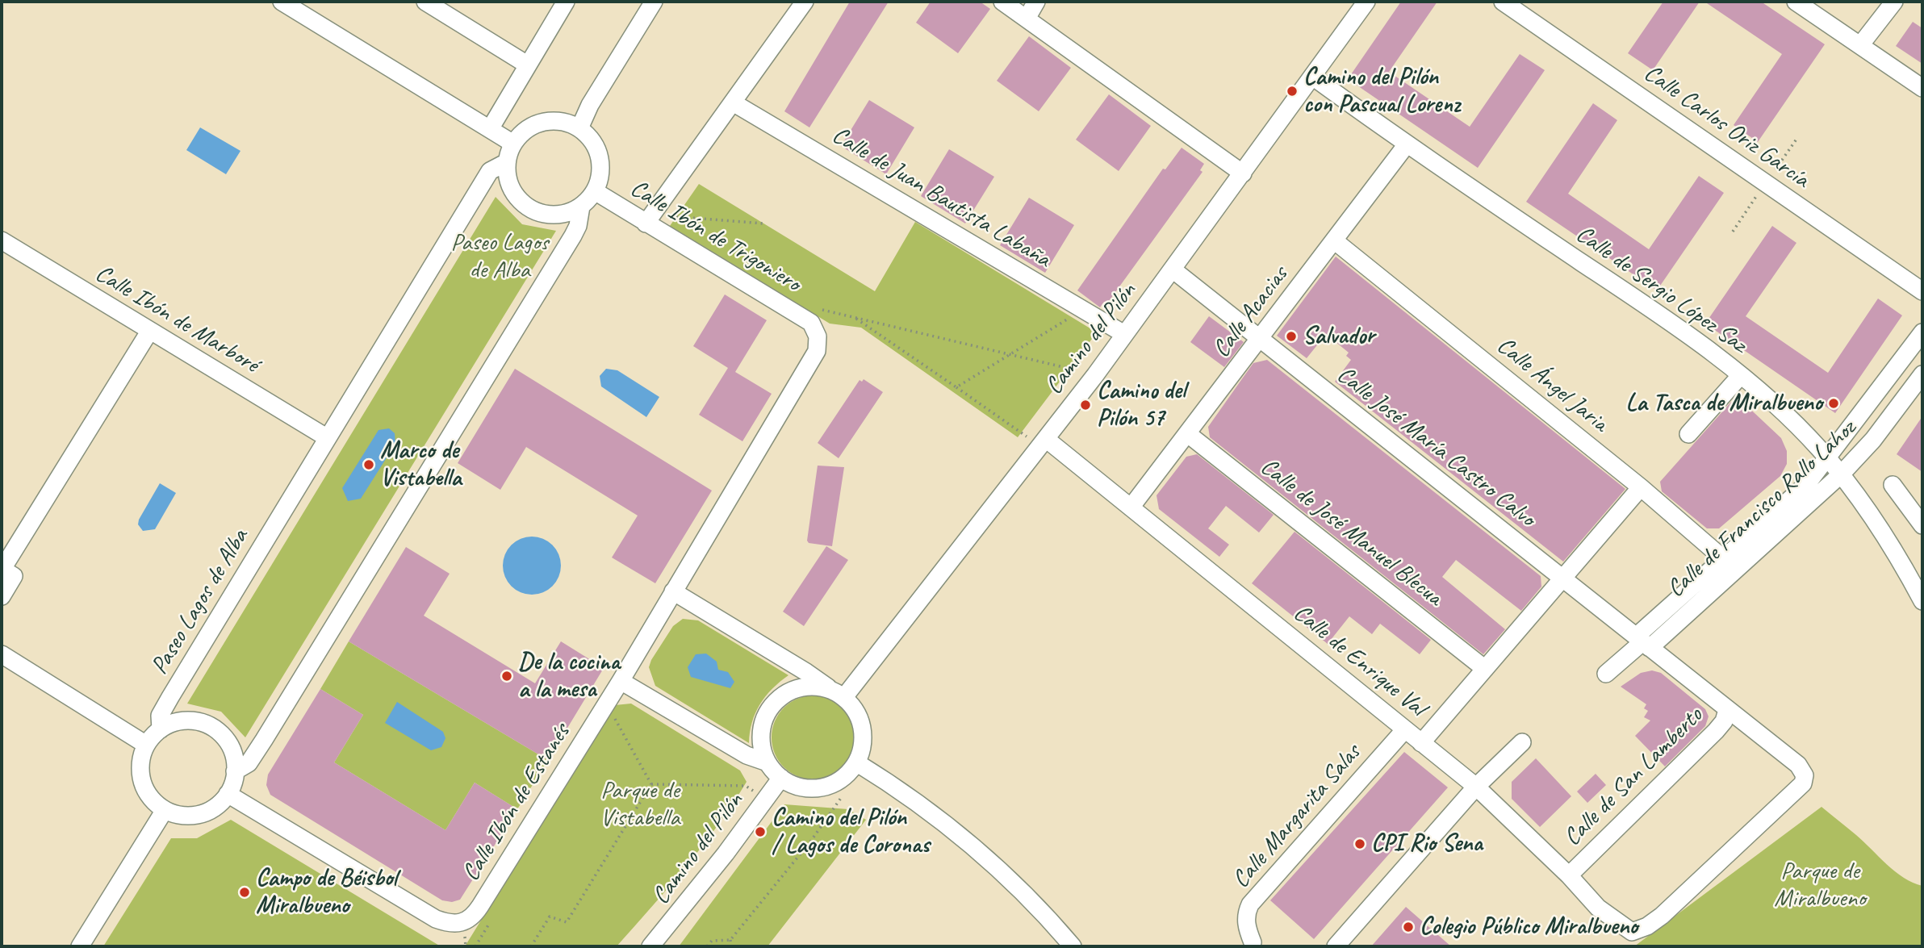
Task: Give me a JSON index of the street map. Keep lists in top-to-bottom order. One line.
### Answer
{"streets":{"street":["Calle Carlos Oriz García","Calle de Juan Bautista Labaña","Calle Ibón de Trigoniero","Calle de Sergio López Saz","Calle Acacias","Calle Ibón de Marboré","Camino del Pilón","Calle Ángel Jaria","Calle José María Castro Calvo","Calle de Francisco Rallo Lahoz","Calle de José Manuel Blecua","Paseo Lagos de Alba","Calle de Enrique Val","Calle de San Lamberto","Calle Ibón de Estanés","Calle Margarita Salas"]},"crossings":[["Calle de Juan Bautista Labaña","Camino del Pilón"],["Calle Ibón de Trigoniero","Paseo Lagos de Alba"],["Calle Ibón de Trigoniero","Calle Ibón de Estanés"],["Calle de Sergio López Saz","Calle Acacias"],["Calle de Sergio López Saz","Camino del Pilón"],["Calle de Sergio López Saz","Calle de Francisco Rallo Lahoz"],["Calle Acacias","Calle Ángel Jaria"],["Calle Acacias","Calle José María Castro Calvo"],["Calle Acacias","Calle de José Manuel Blecua"],["Calle Acacias","Calle de Enrique Val"],["Calle Ibón de Marboré","Paseo Lagos de Alba"],["Camino del Pilón","Calle José María Castro Calvo"],["Camino del Pilón","Calle de Enrique Val"],["Calle Ángel Jaria","Calle de Francisco Rallo Lahoz"],["Calle José María Castro Calvo","Calle de Francisco Rallo Lahoz"],["Calle José María Castro Calvo","Calle de Enrique Val"],["Calle José María Castro Calvo","Calle de San Lamberto"],["Paseo Lagos de Alba","Calle Ibón de Estanés"],["Calle de Enrique Val","Calle de San Lamberto"],["Calle de Enrique Val","Calle Margarita Salas"]],"parks":["Paseo Lagos de Alba","Parque de Vistabella","Parque de Miralbueno"],"places":["Camino del Pilón con Pascual Lorenz","Salvador","La Tasca de Miralbueno","Camino del Pilón 57","Marco de Vistabella","De la cocina a la mesa","Camino del Pilón / Lagos de Coronas","CPI Rio Sena","Campo de Béisbol Miralbueno","Colegio Público Miralbueno"]}
